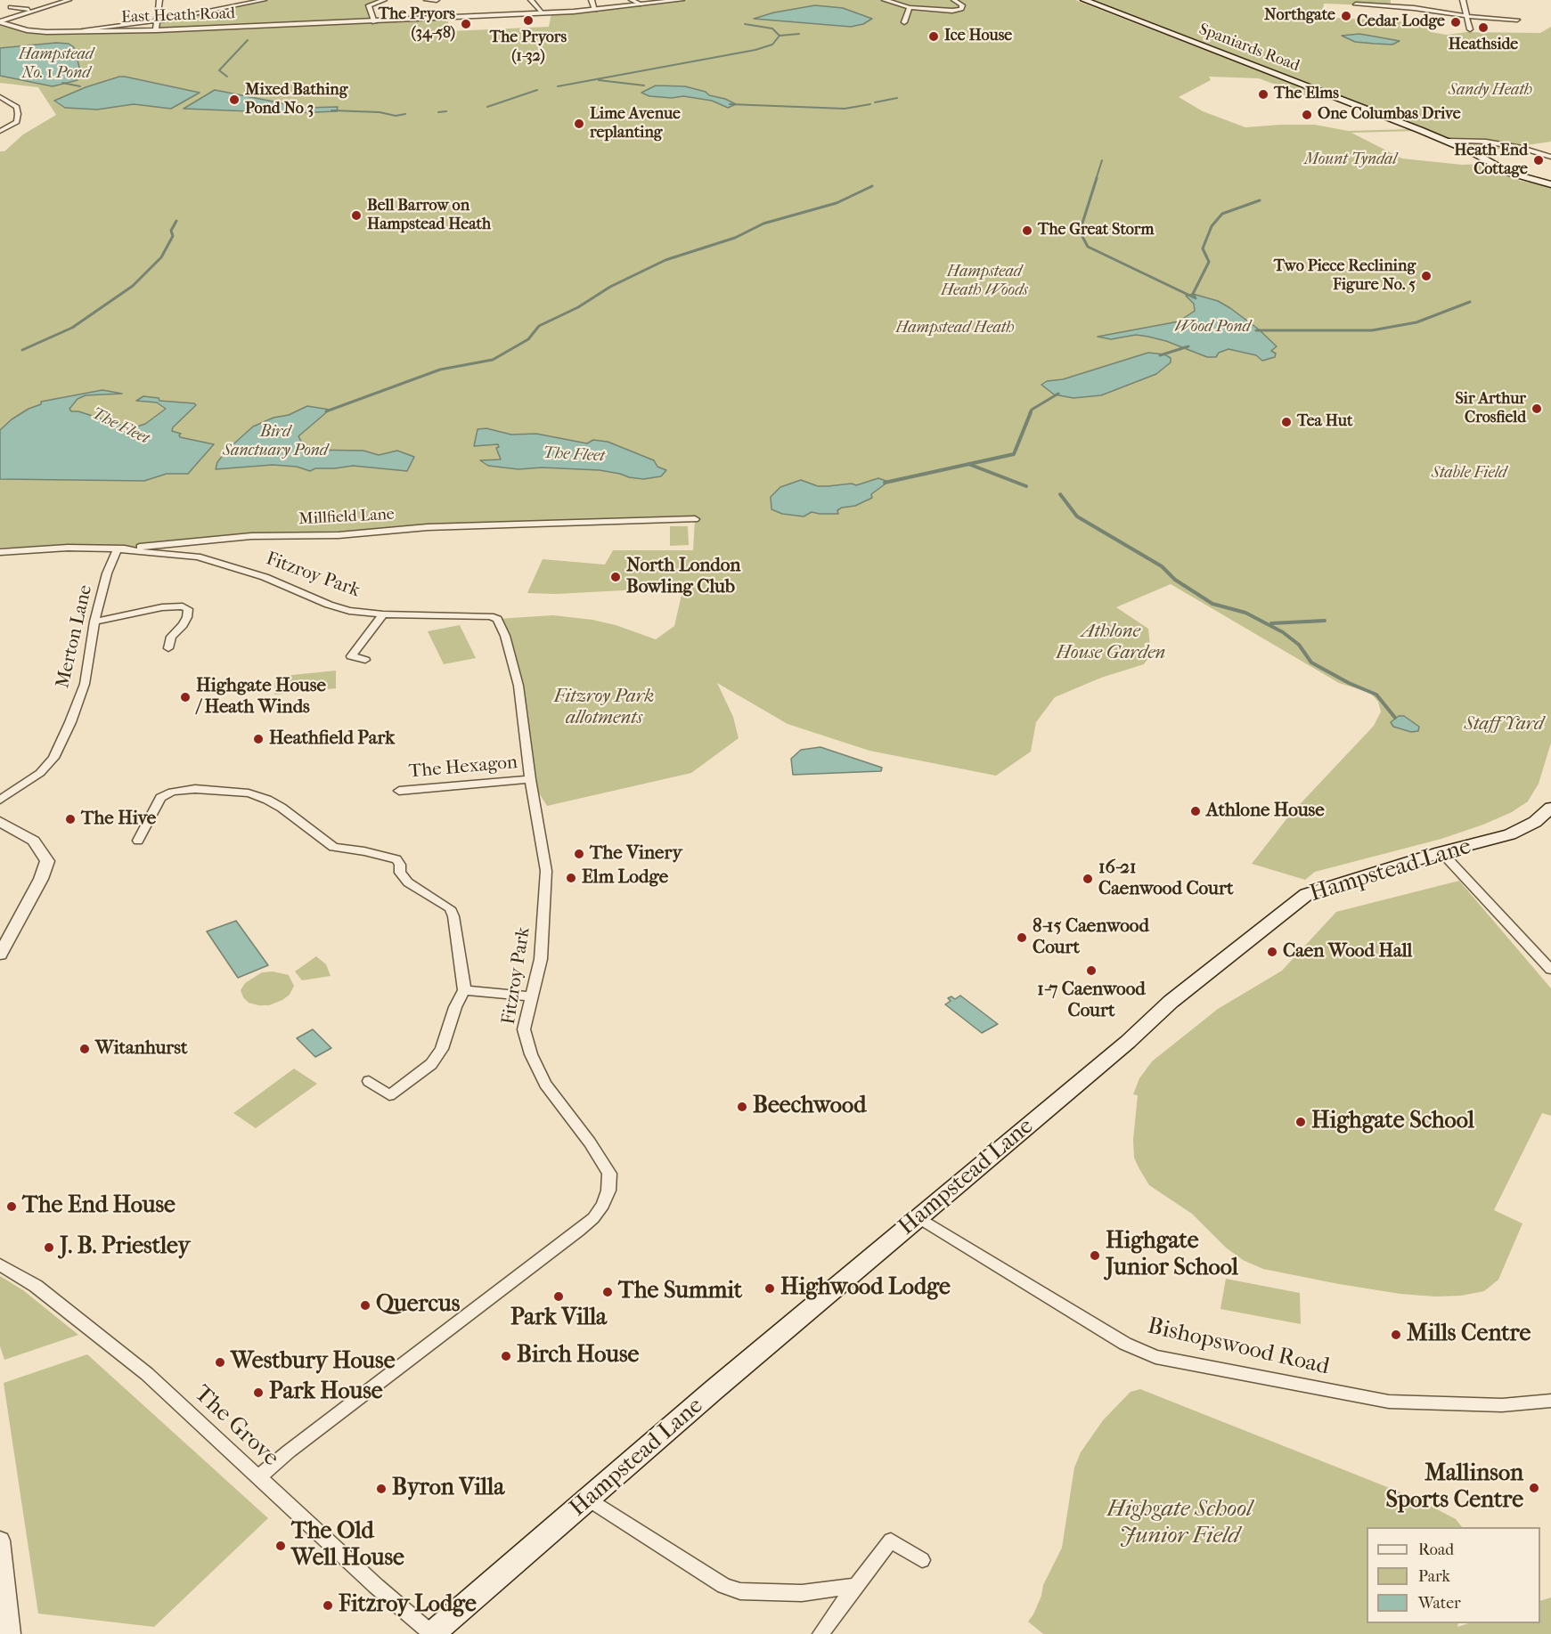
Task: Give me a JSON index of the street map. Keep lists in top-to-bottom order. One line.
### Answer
{"streets":{"main road":["Spaniards Road","Hampstead Lane"],"street":["East Heath Road","Millfield Lane","Fitzroy Park","Merton Lane","The Hexagon","Bishopswood Road","The Grove"]},"crossings":[["Millfield Lane","Fitzroy Park"],["Millfield Lane","Merton Lane"],["Fitzroy Park","Merton Lane"],["Fitzroy Park","The Hexagon"],["Fitzroy Park","The Grove"],["Hampstead Lane","Bishopswood Road"],["Hampstead Lane","The Grove"]],"water":["Hampstead No. 1 Pond","Wood Pond","The Fleet","Bird Sanctuary Pond"],"parks":["Sandy Heath","Mount Tyndal","Hampstead Heath Woods","Hampstead Heath","Stable Field","Athlone House Garden","Fitzroy Park allotments","Staff Yard","Highgate School Junior Field"],"places":["Northgate","The Pryors (1-32)","Cedar Lodge","The Pryors (34-58)","Heathside","Ice House","The Elms","Mixed Bathing Pond No 3","One Columbas Drive","Lime Avenue replanting","Heath End Cottage","Bell Barrow on Hampstead Heath","The Great Storm","Two Piece Reclining Figure No. 5","Sir Arthur Crosfield","Tea Hut","North London Bowling Club","Highgate House / Heath Winds","Heathfield Park","Athlone House","The Hive","The Vinery","Elm Lodge","16-21 Caenwood Court","8-15 Caenwood Court","Caen Wood Hall","1-7 Caenwood Court","Witanhurst","Beechwood","Highgate School","The End House","J. B. Priestley","Highgate Junior School","Highwood Lodge","The Summit","Park Villa","Quercus","Mills Centre","Birch House","Westbury House","Park House","Mallinson Sports Centre","Byron Villa","The Old Well House","Fitzroy Lodge"],"legend":["Road","Park","Water"]}
